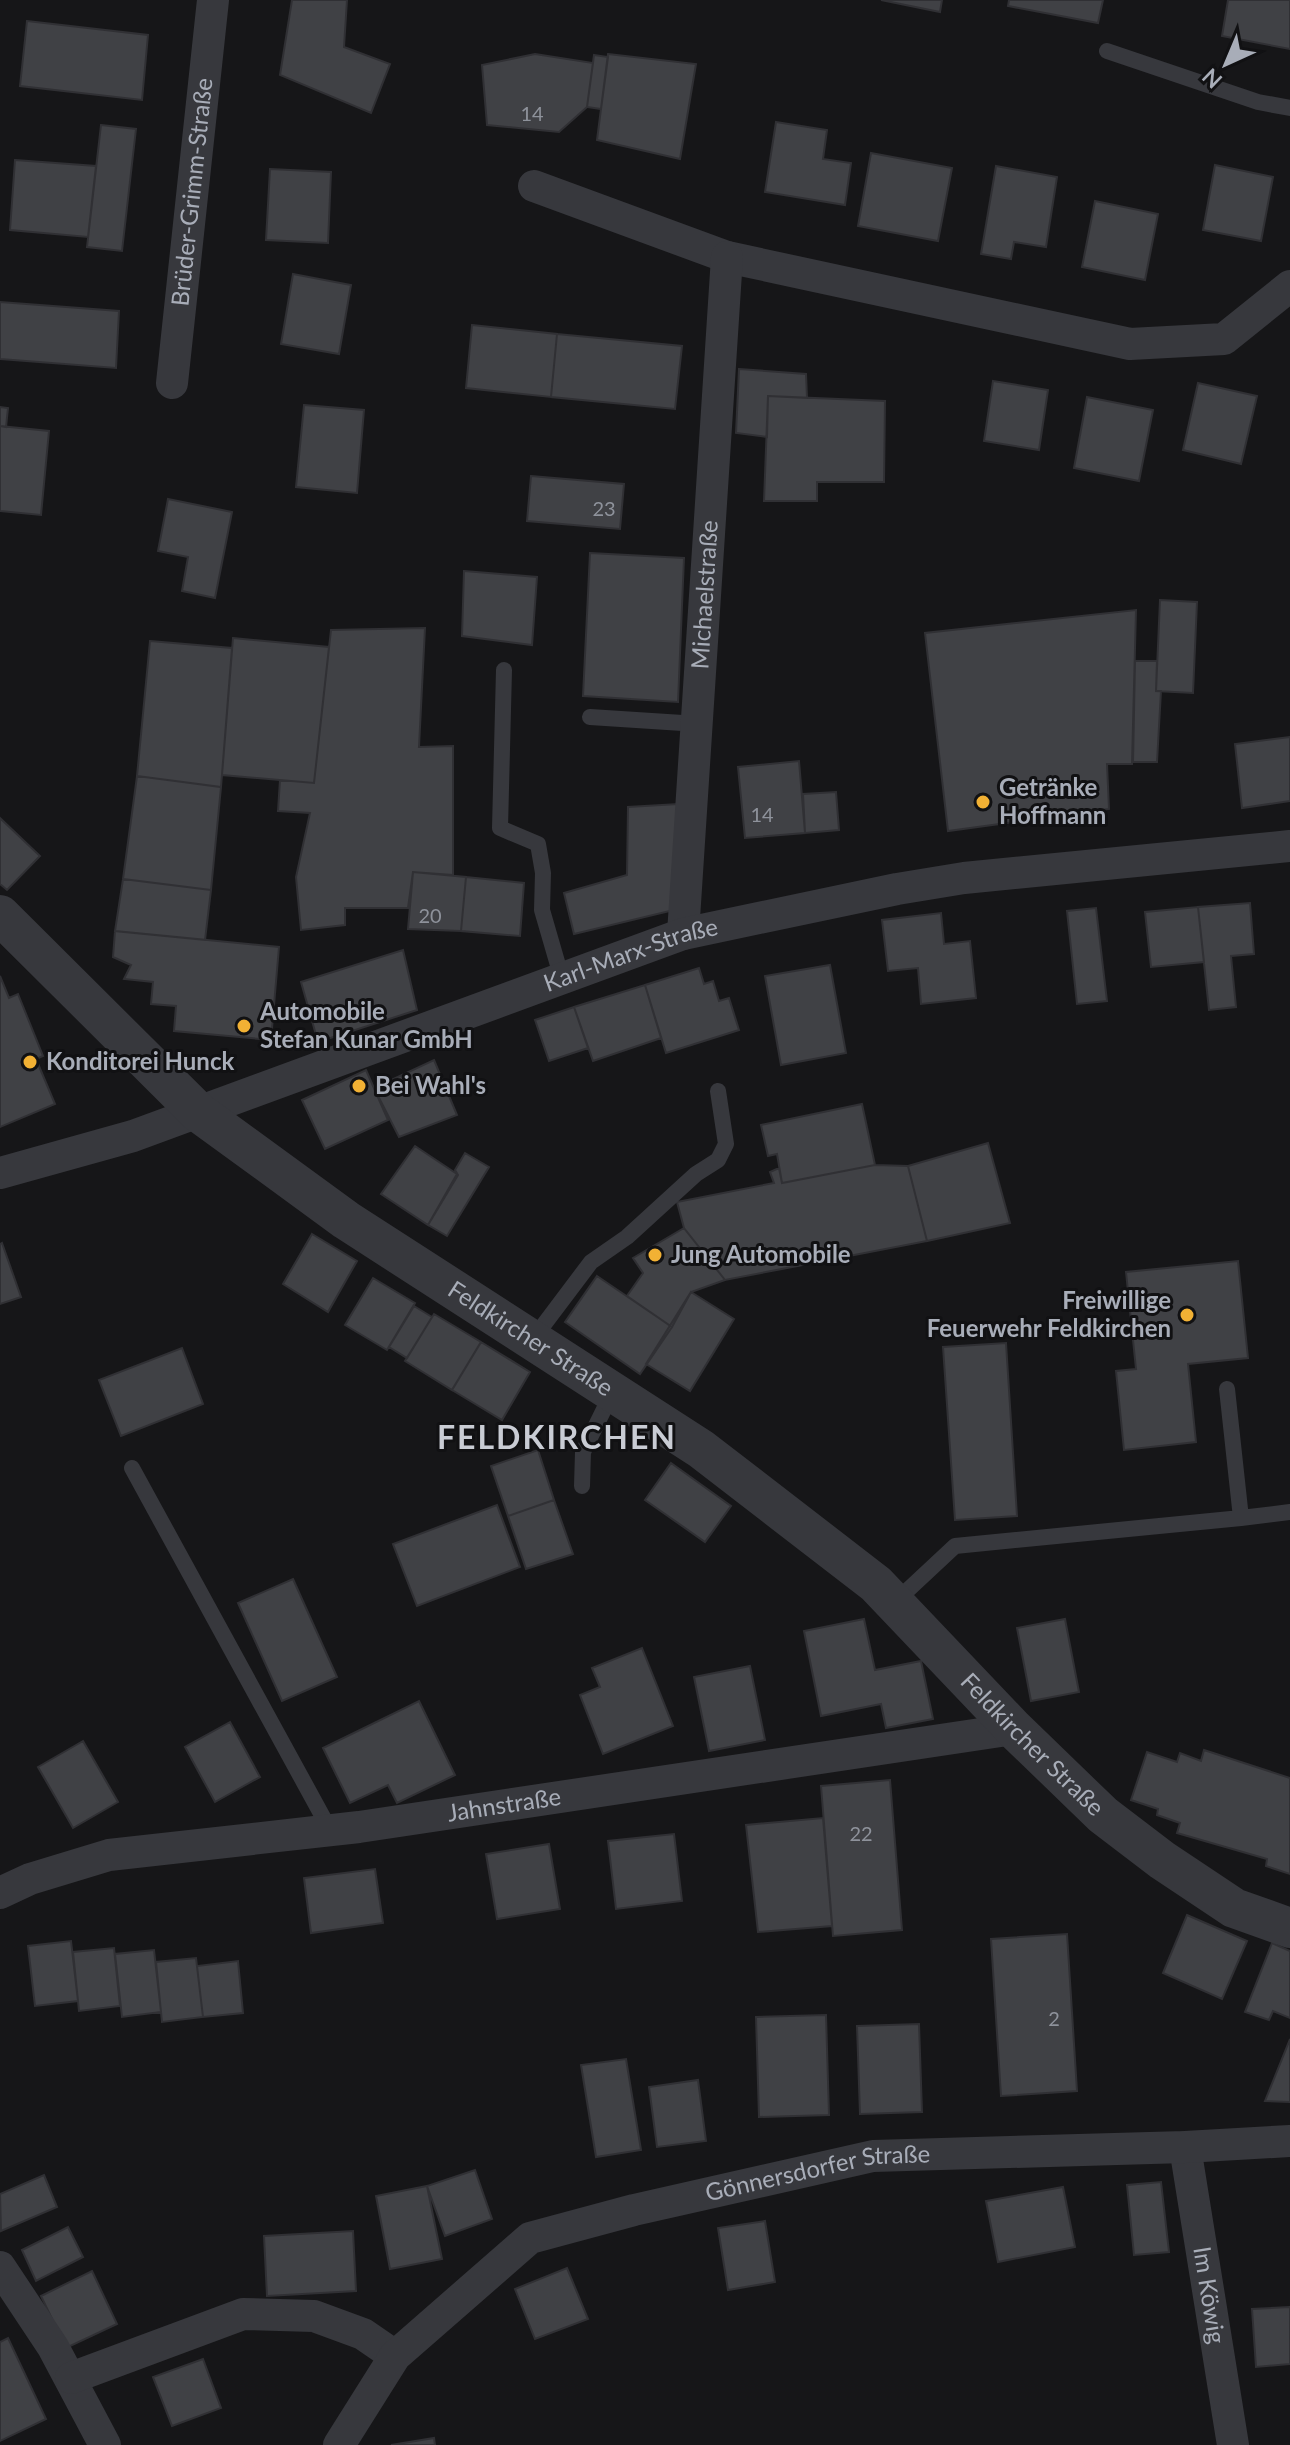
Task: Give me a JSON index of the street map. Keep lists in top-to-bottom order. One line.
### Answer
{"streets":{"street":["Brüder-Grimm-Straße","Michaelstraße","Karl-Marx-Straße","Feldkircher Straße","Jahnstraße","Gönnersdorfer Straße","Im Köwig"]},"crossings":[["Michaelstraße","Karl-Marx-Straße"],["Karl-Marx-Straße","Feldkircher Straße"],["Feldkircher Straße","Jahnstraße"],["Gönnersdorfer Straße","Im Köwig"]],"districts":["FELDKIRCHEN"],"places":["Getränke Hoffmann","Automobile Stefan Kunar GmbH","Konditorei Hunck","Bei Wahl's","Jung Automobile","Freiwillige Feuerwehr Feldkirchen"],"house_numbers":["14","23","14","20","22","2"],"north":"bottom left"}
